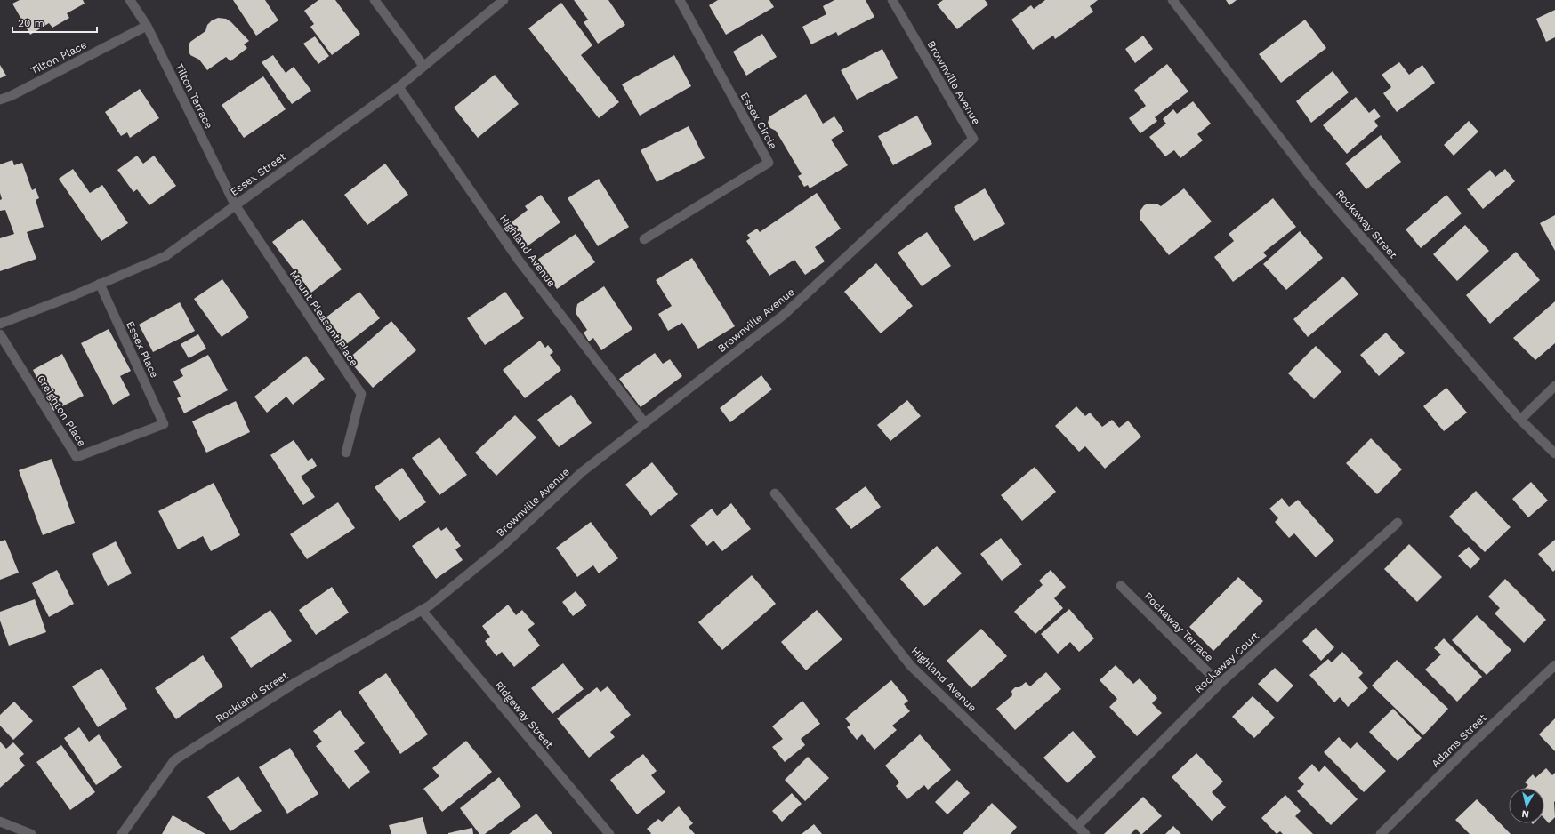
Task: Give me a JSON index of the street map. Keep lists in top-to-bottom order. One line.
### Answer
{"streets":{"street":["Tilton Place","Brownville Avenue","Tilton Terrace","Essex Circle","Essex Street","Rockaway Street","Highland Avenue","Mount Pleasant Place","Essex Place","Creighton Place","Rockaway Terrace","Rockaway Court","Rockland Street","Ridgeway Street","Adams Street"]},"crossings":[["Tilton Place","Tilton Terrace"],["Brownville Avenue","Highland Avenue"],["Brownville Avenue","Rockland Street"],["Brownville Avenue","Ridgeway Street"],["Tilton Terrace","Essex Street"],["Tilton Terrace","Mount Pleasant Place"],["Essex Street","Highland Avenue"],["Essex Street","Mount Pleasant Place"],["Essex Street","Essex Place"],["Highland Avenue","Rockaway Court"],["Essex Place","Creighton Place"],["Rockaway Terrace","Rockaway Court"],["Rockland Street","Ridgeway Street"]],"scale_bar":"20 m","north":"bottom"}
